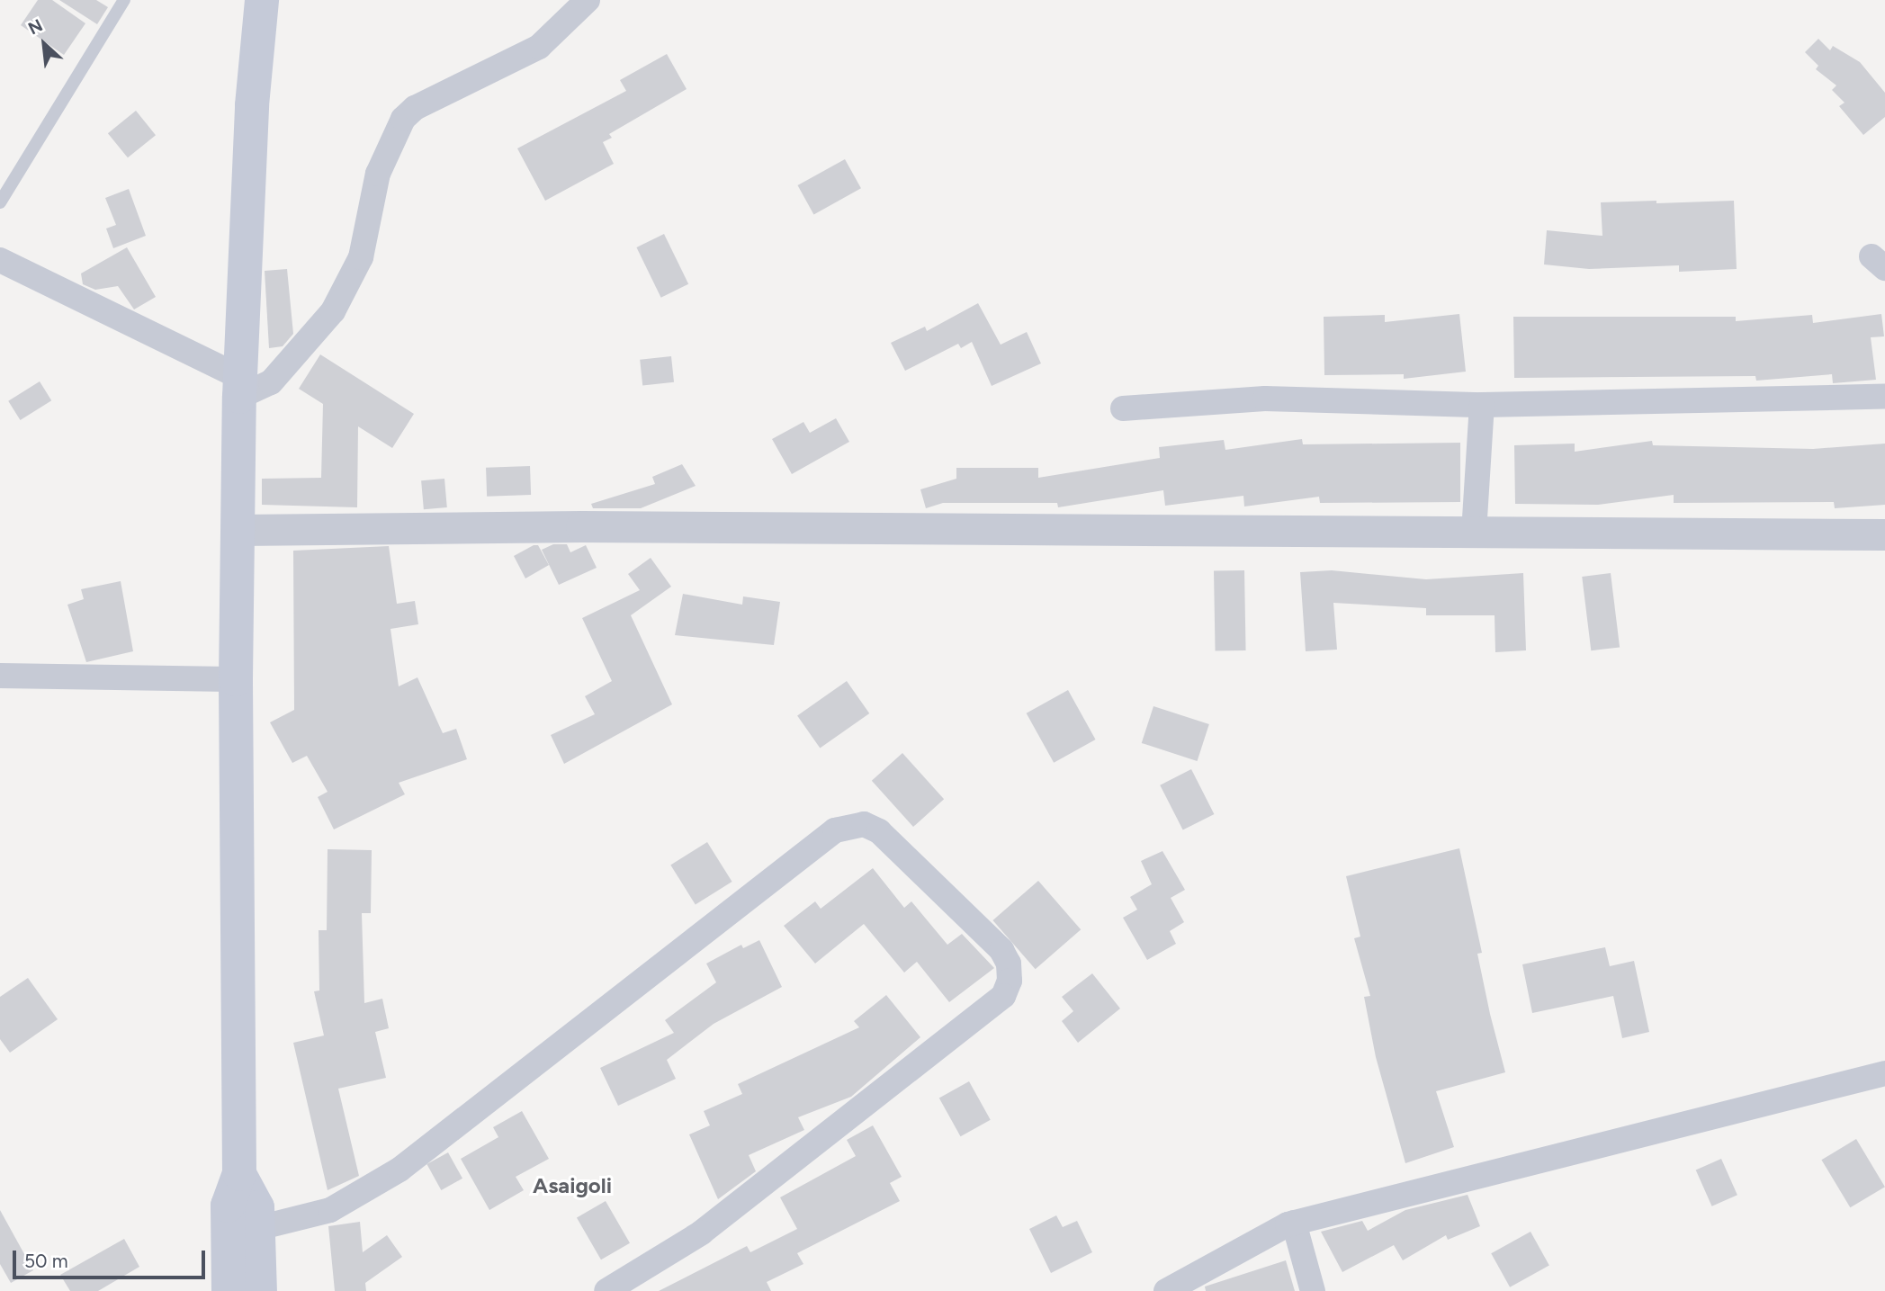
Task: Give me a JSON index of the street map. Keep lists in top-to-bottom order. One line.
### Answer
{"districts":["Asaigoli"],"scale_bar":"50 m","north":"top left"}
